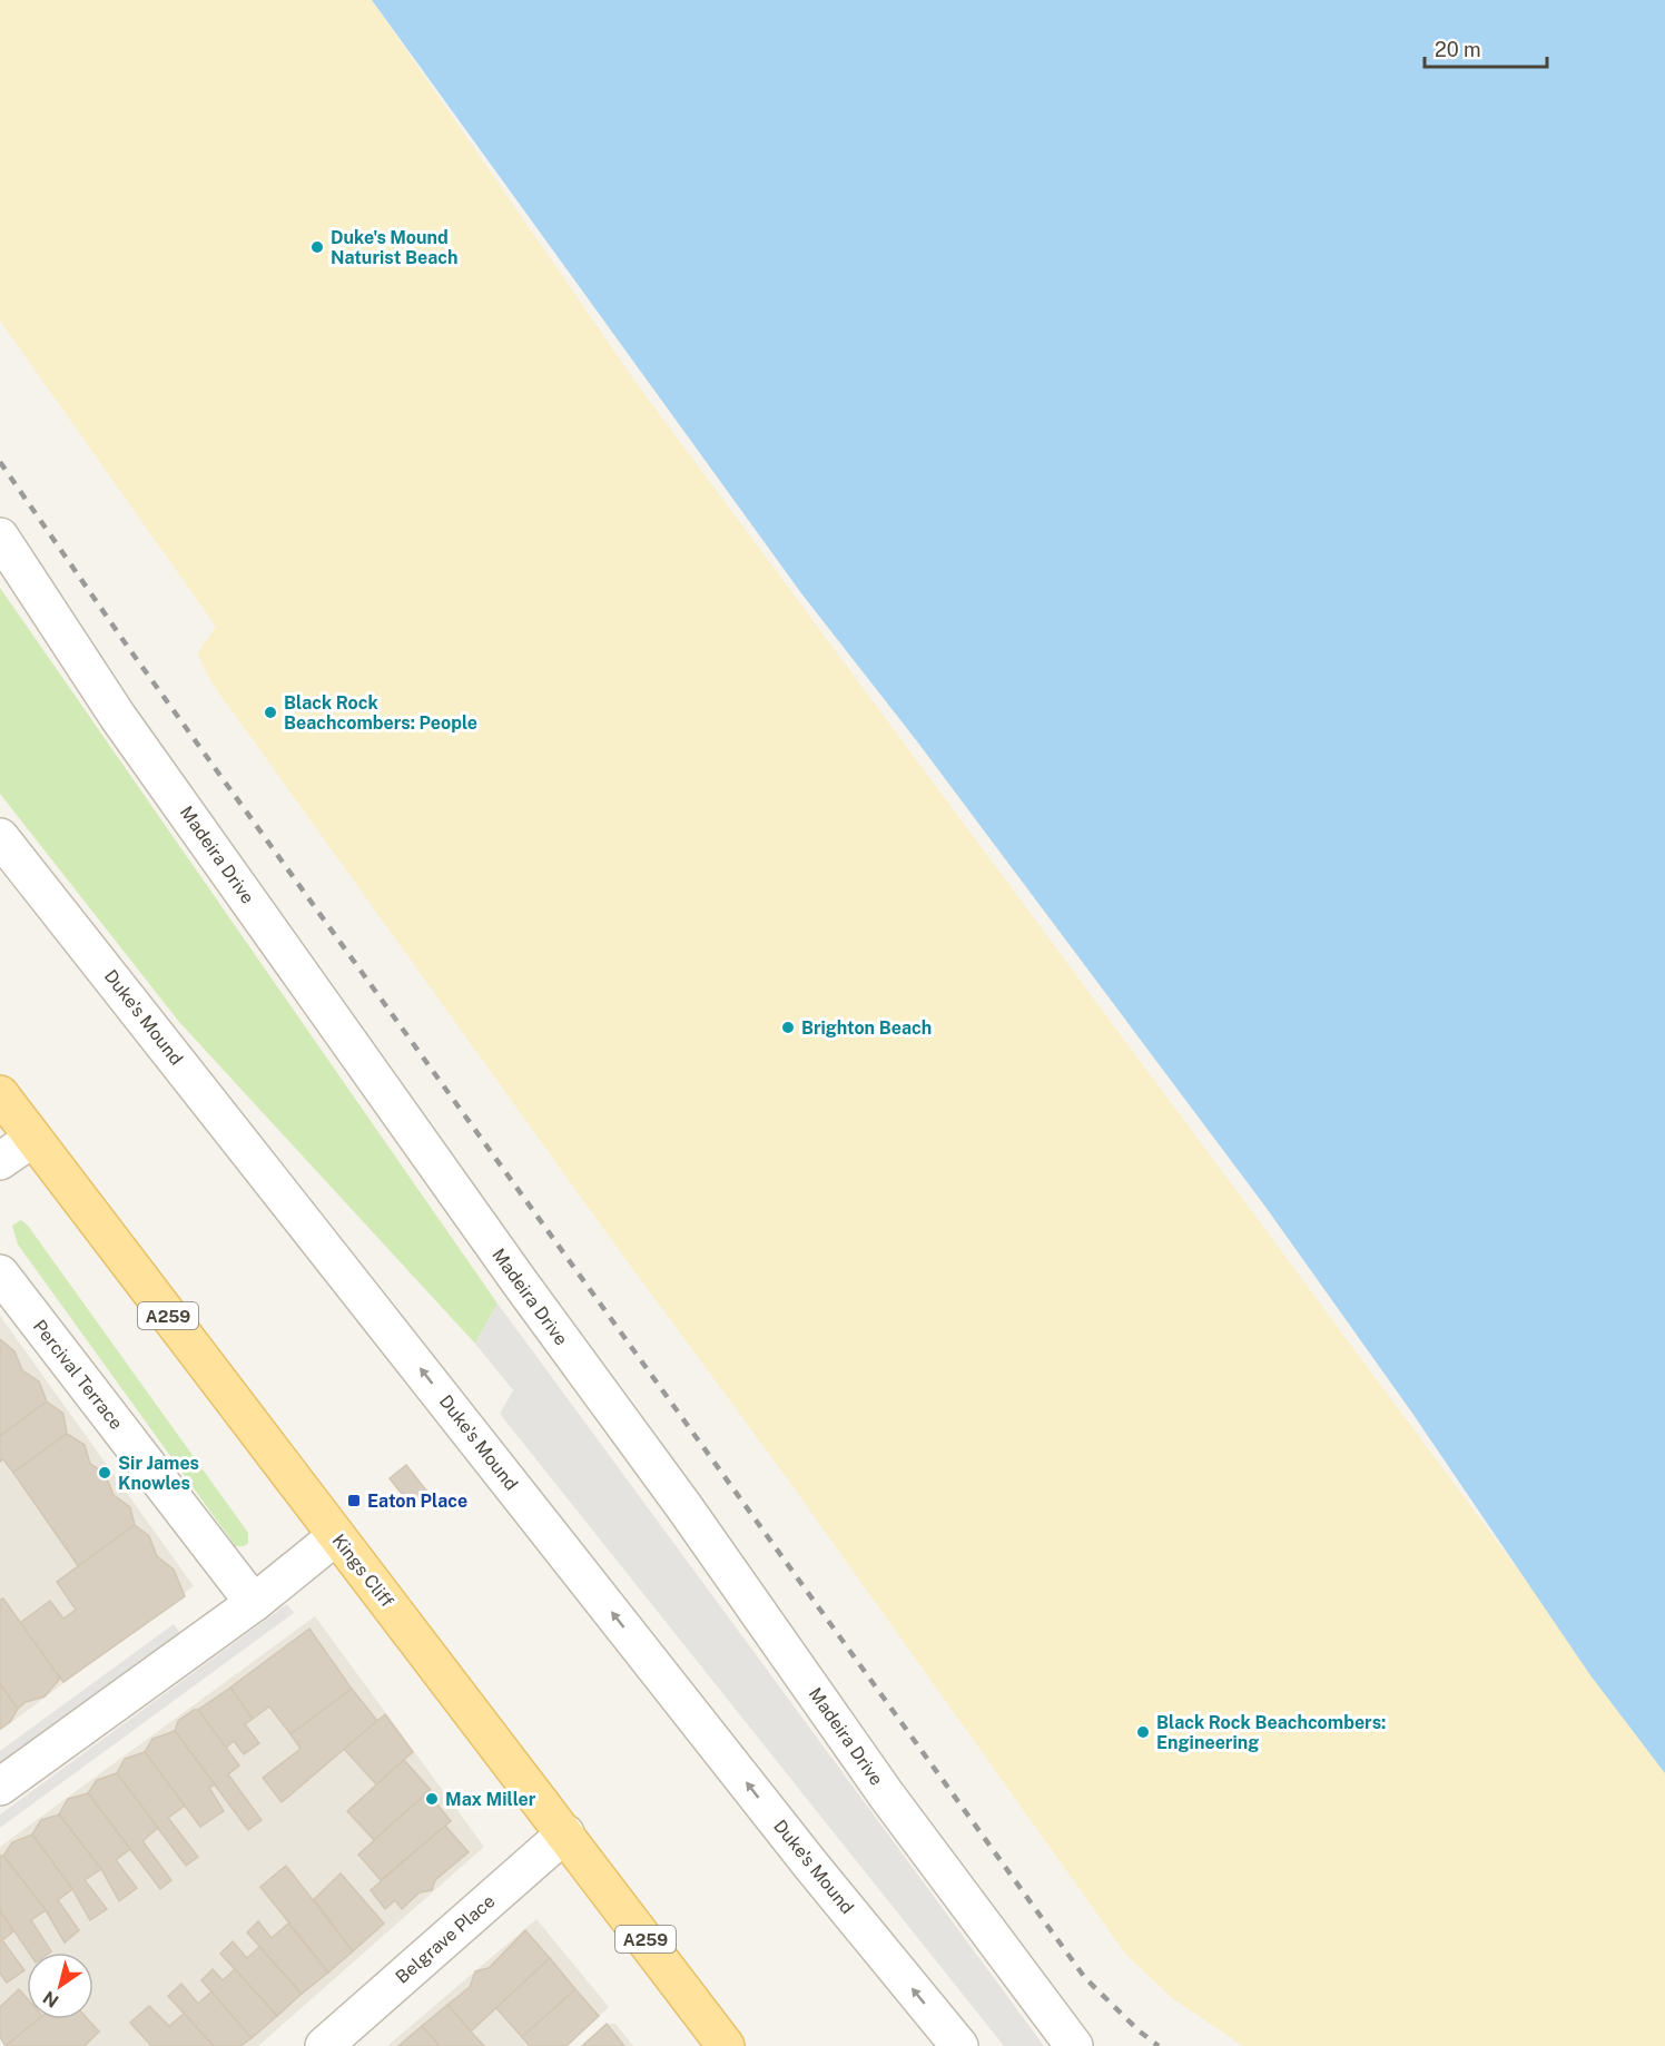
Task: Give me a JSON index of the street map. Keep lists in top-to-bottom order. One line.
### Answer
{"streets":{"main road":["A259","Kings Cliff"],"street":["Madeira Drive","Duke's Mound","Percival Terrace","Belgrave Place"]},"crossings":[["Kings Cliff","Belgrave Place"]],"one_way":["Duke's Mound"],"places":{"other":["Duke's Mound Naturist Beach","Black Rock Beachcombers: People","Brighton Beach","Sir James Knowles","Black Rock Beachcombers: Engineering","Max Miller"],"transit":["Eaton Place"]},"scale_bar":"20 m","north":"bottom left"}
